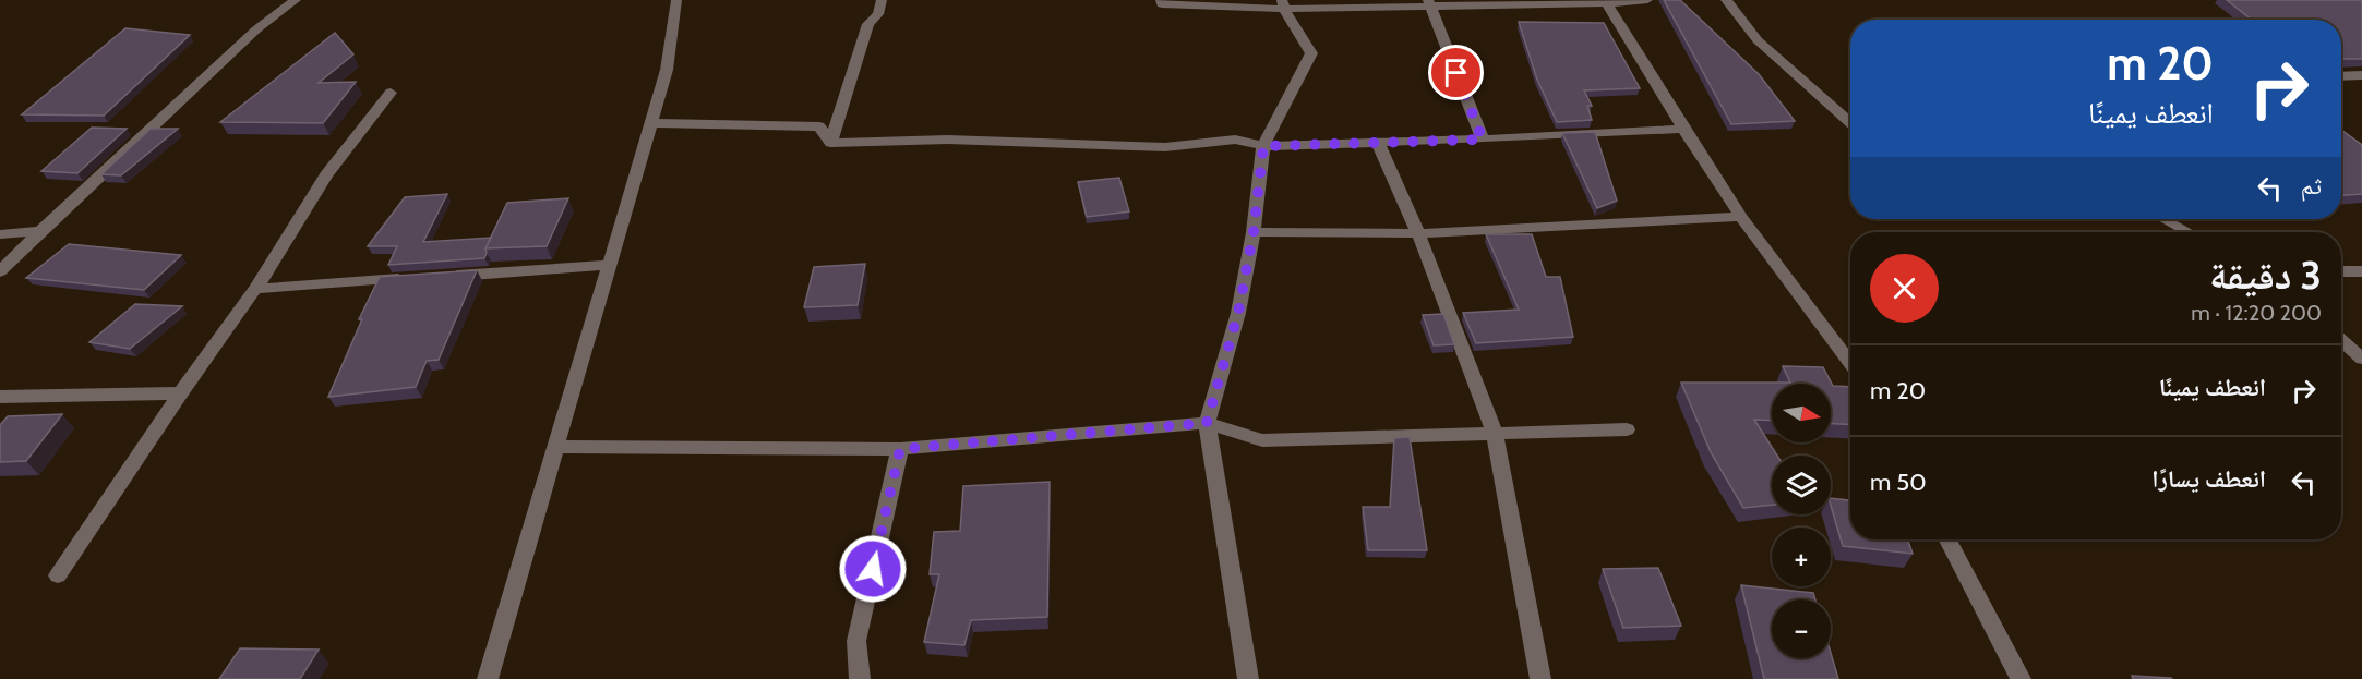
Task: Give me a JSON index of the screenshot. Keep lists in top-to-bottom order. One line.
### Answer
{"north":"right","page":{"turn":["20 m","انعطف يمينًا"],"then":"ثم","heading":["3 دقيقة","200 m · 12:20"],"list":[{"name":"انعطف يمينًا","value":"20 m"},{"name":"انعطف يسارًا","value":"50 m"}],"map_buttons":["+","−"]}}
